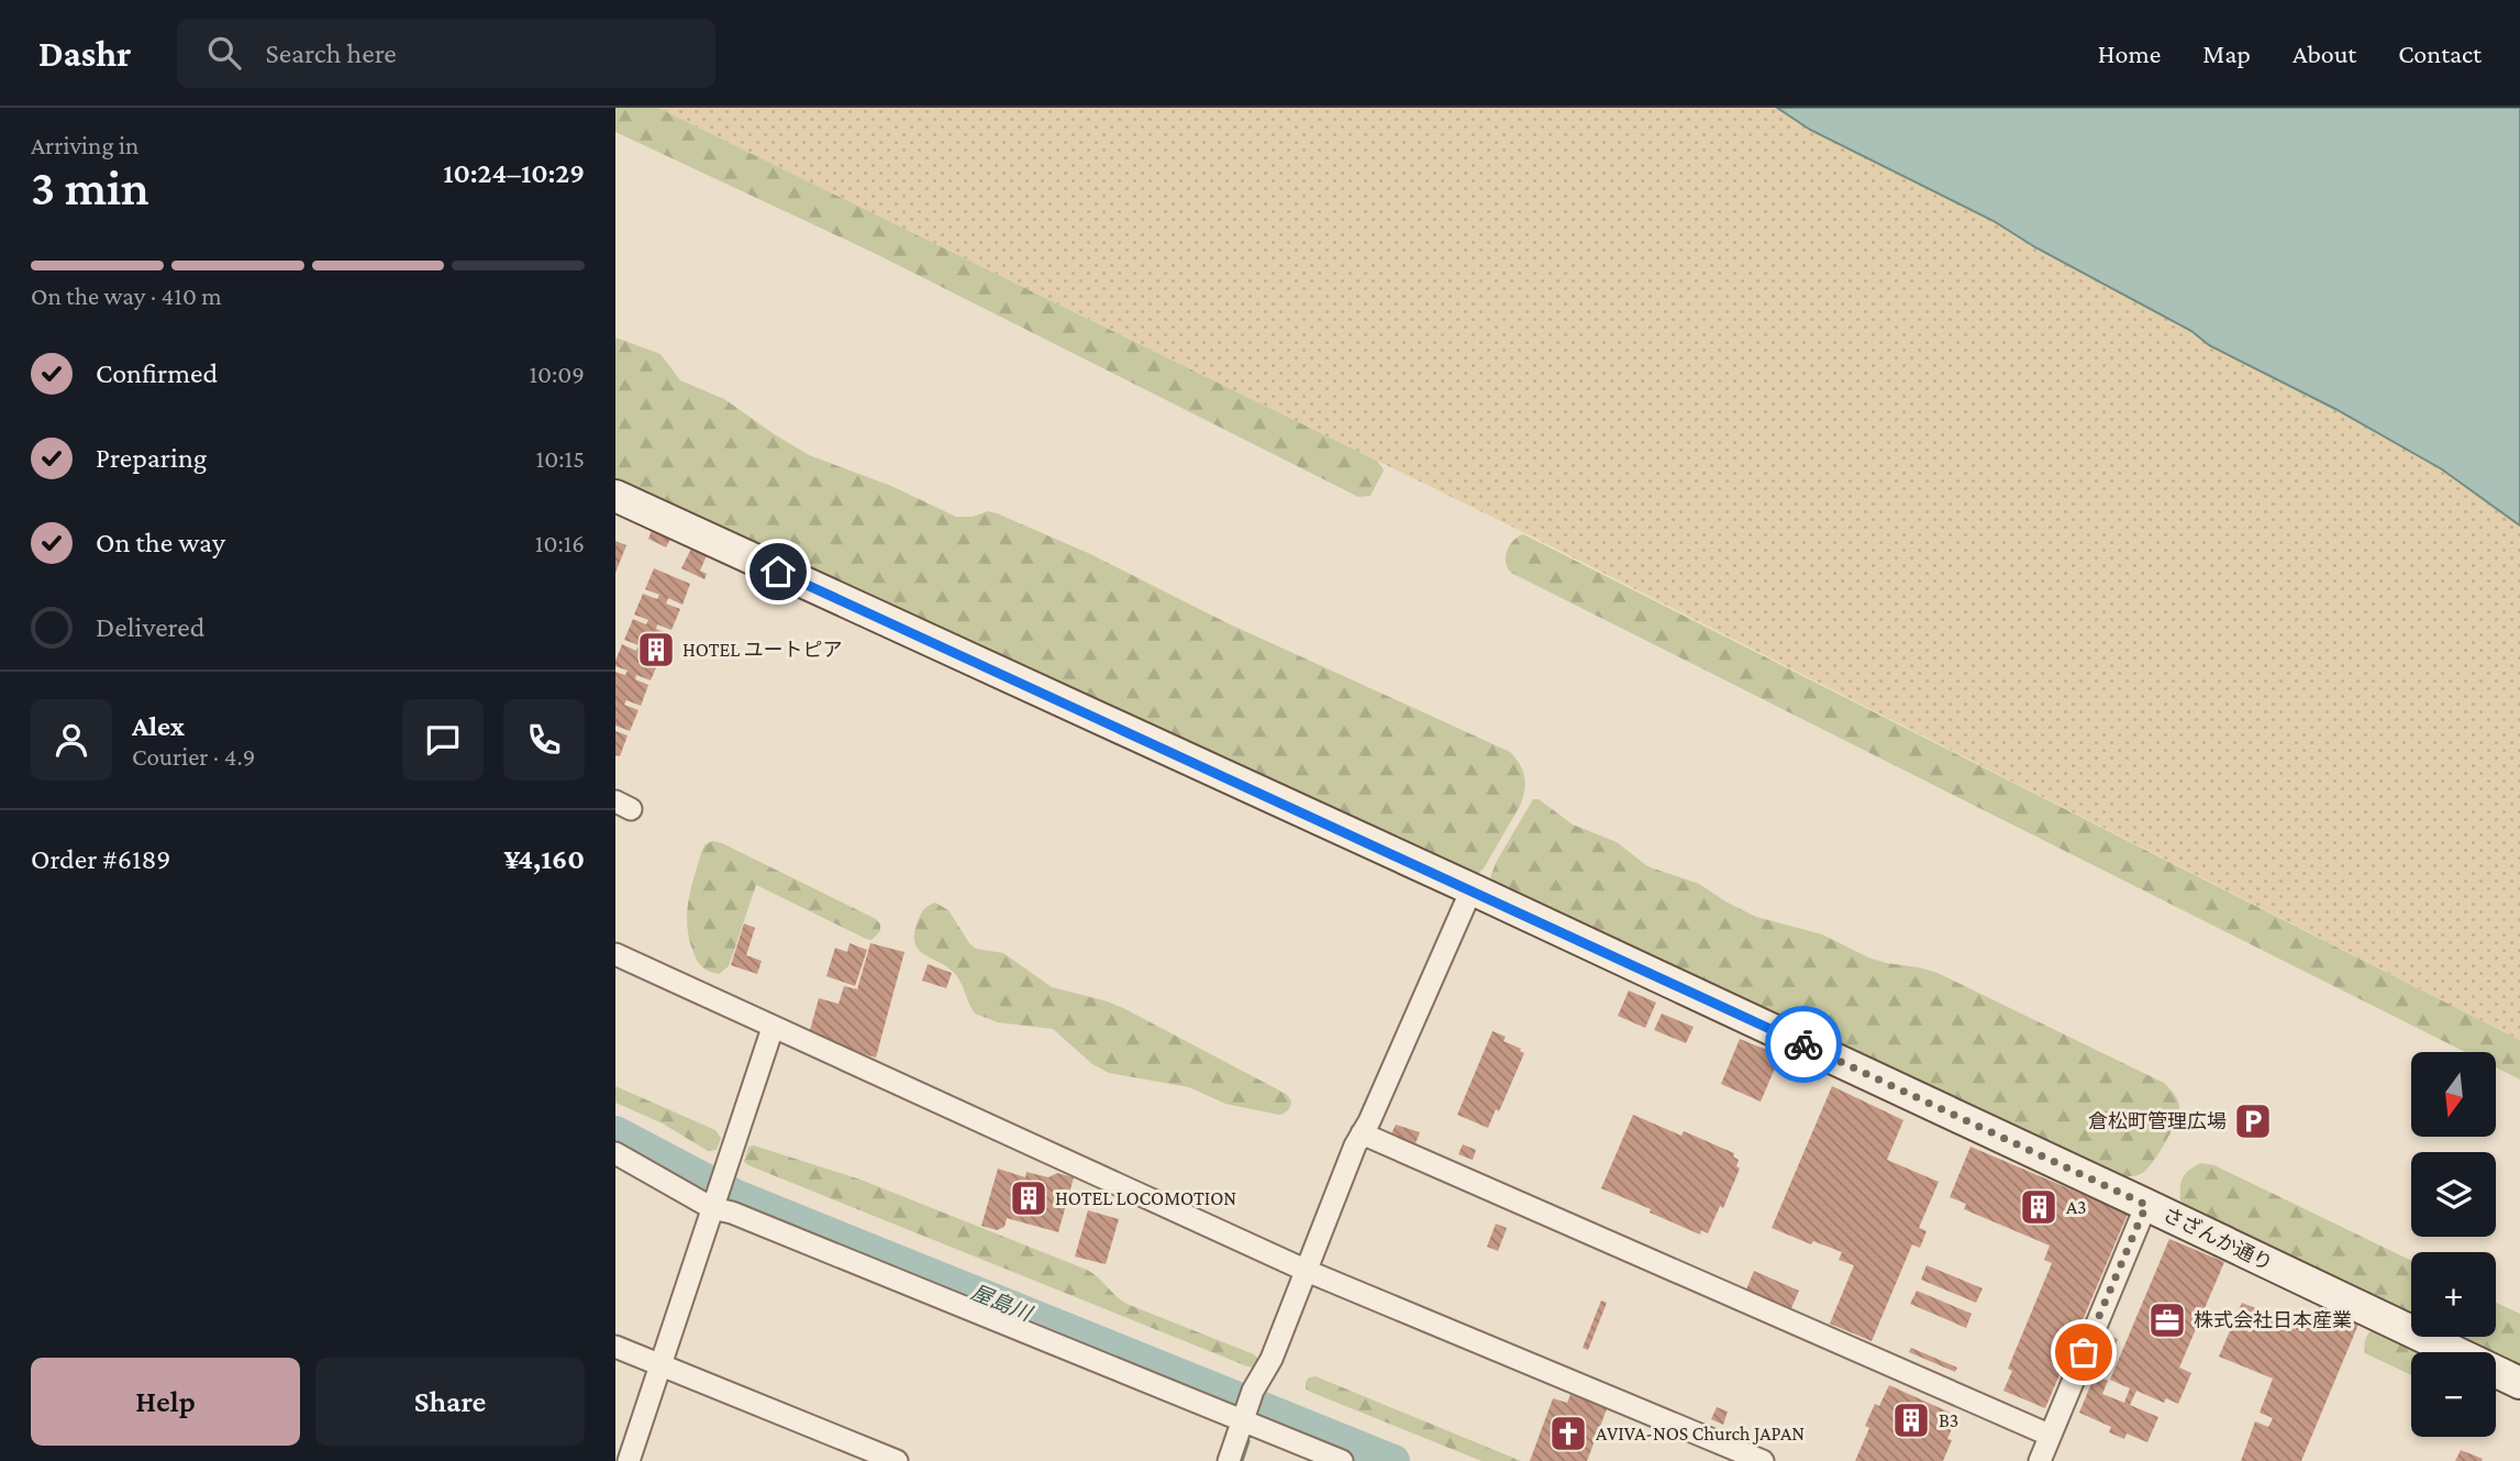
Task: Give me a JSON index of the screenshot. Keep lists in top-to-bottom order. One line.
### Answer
{"streets":{"street":["さざんか通り"]},"water":["屋島川"],"places":{"building":["HOTEL ユートピア","HOTEL LOCOMOTION","A3","B3"],"parking":["倉松町管理広場"],"office":["株式会社日本産業"],"church":["AVIVA-NOS Church JAPAN"]},"north":"bottom","page":{"header":"Dashr","search":"Search here","nav":["Home","Map","About","Contact"],"heading":["3 min","Arriving in","10:24–10:29"],"panel":["Alex","Courier · 4.9","Order #6189","¥4,160"],"bar":"On the way · 410 m","list":[["Confirmed","10:09"],["Preparing","10:15"],["On the way","10:16"],"Delivered"],"map_buttons":["+","−"],"buttons":["Help","Share"]}}
